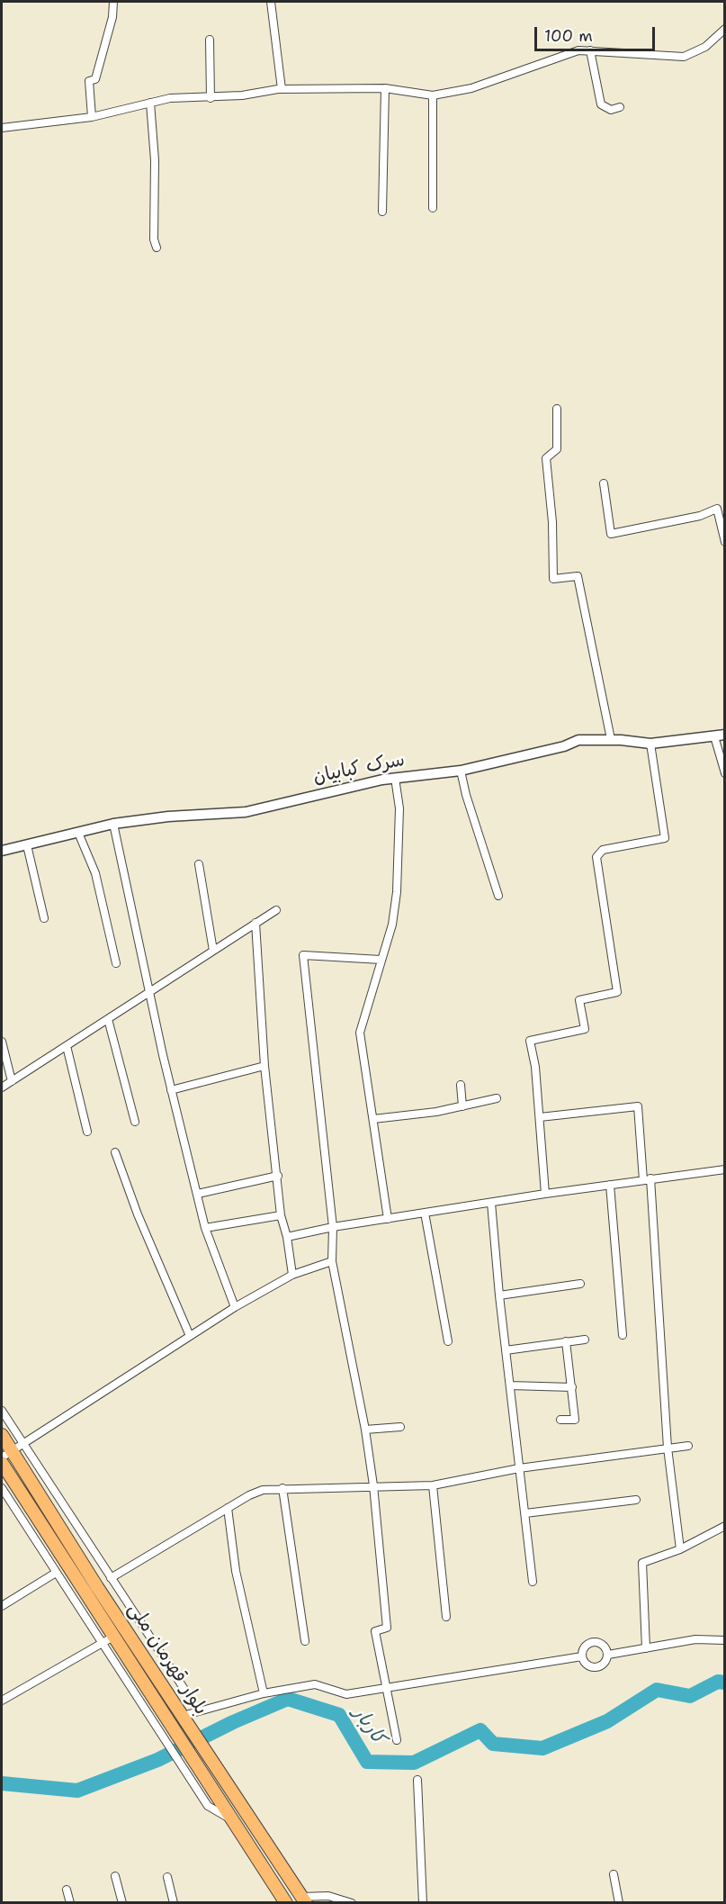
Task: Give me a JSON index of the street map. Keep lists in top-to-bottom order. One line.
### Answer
{"streets":{"highway":["بلوار قهرمان ملی"],"street":["سرک کبابیان"]},"water":["کاربار"],"scale_bar":"100 m"}
